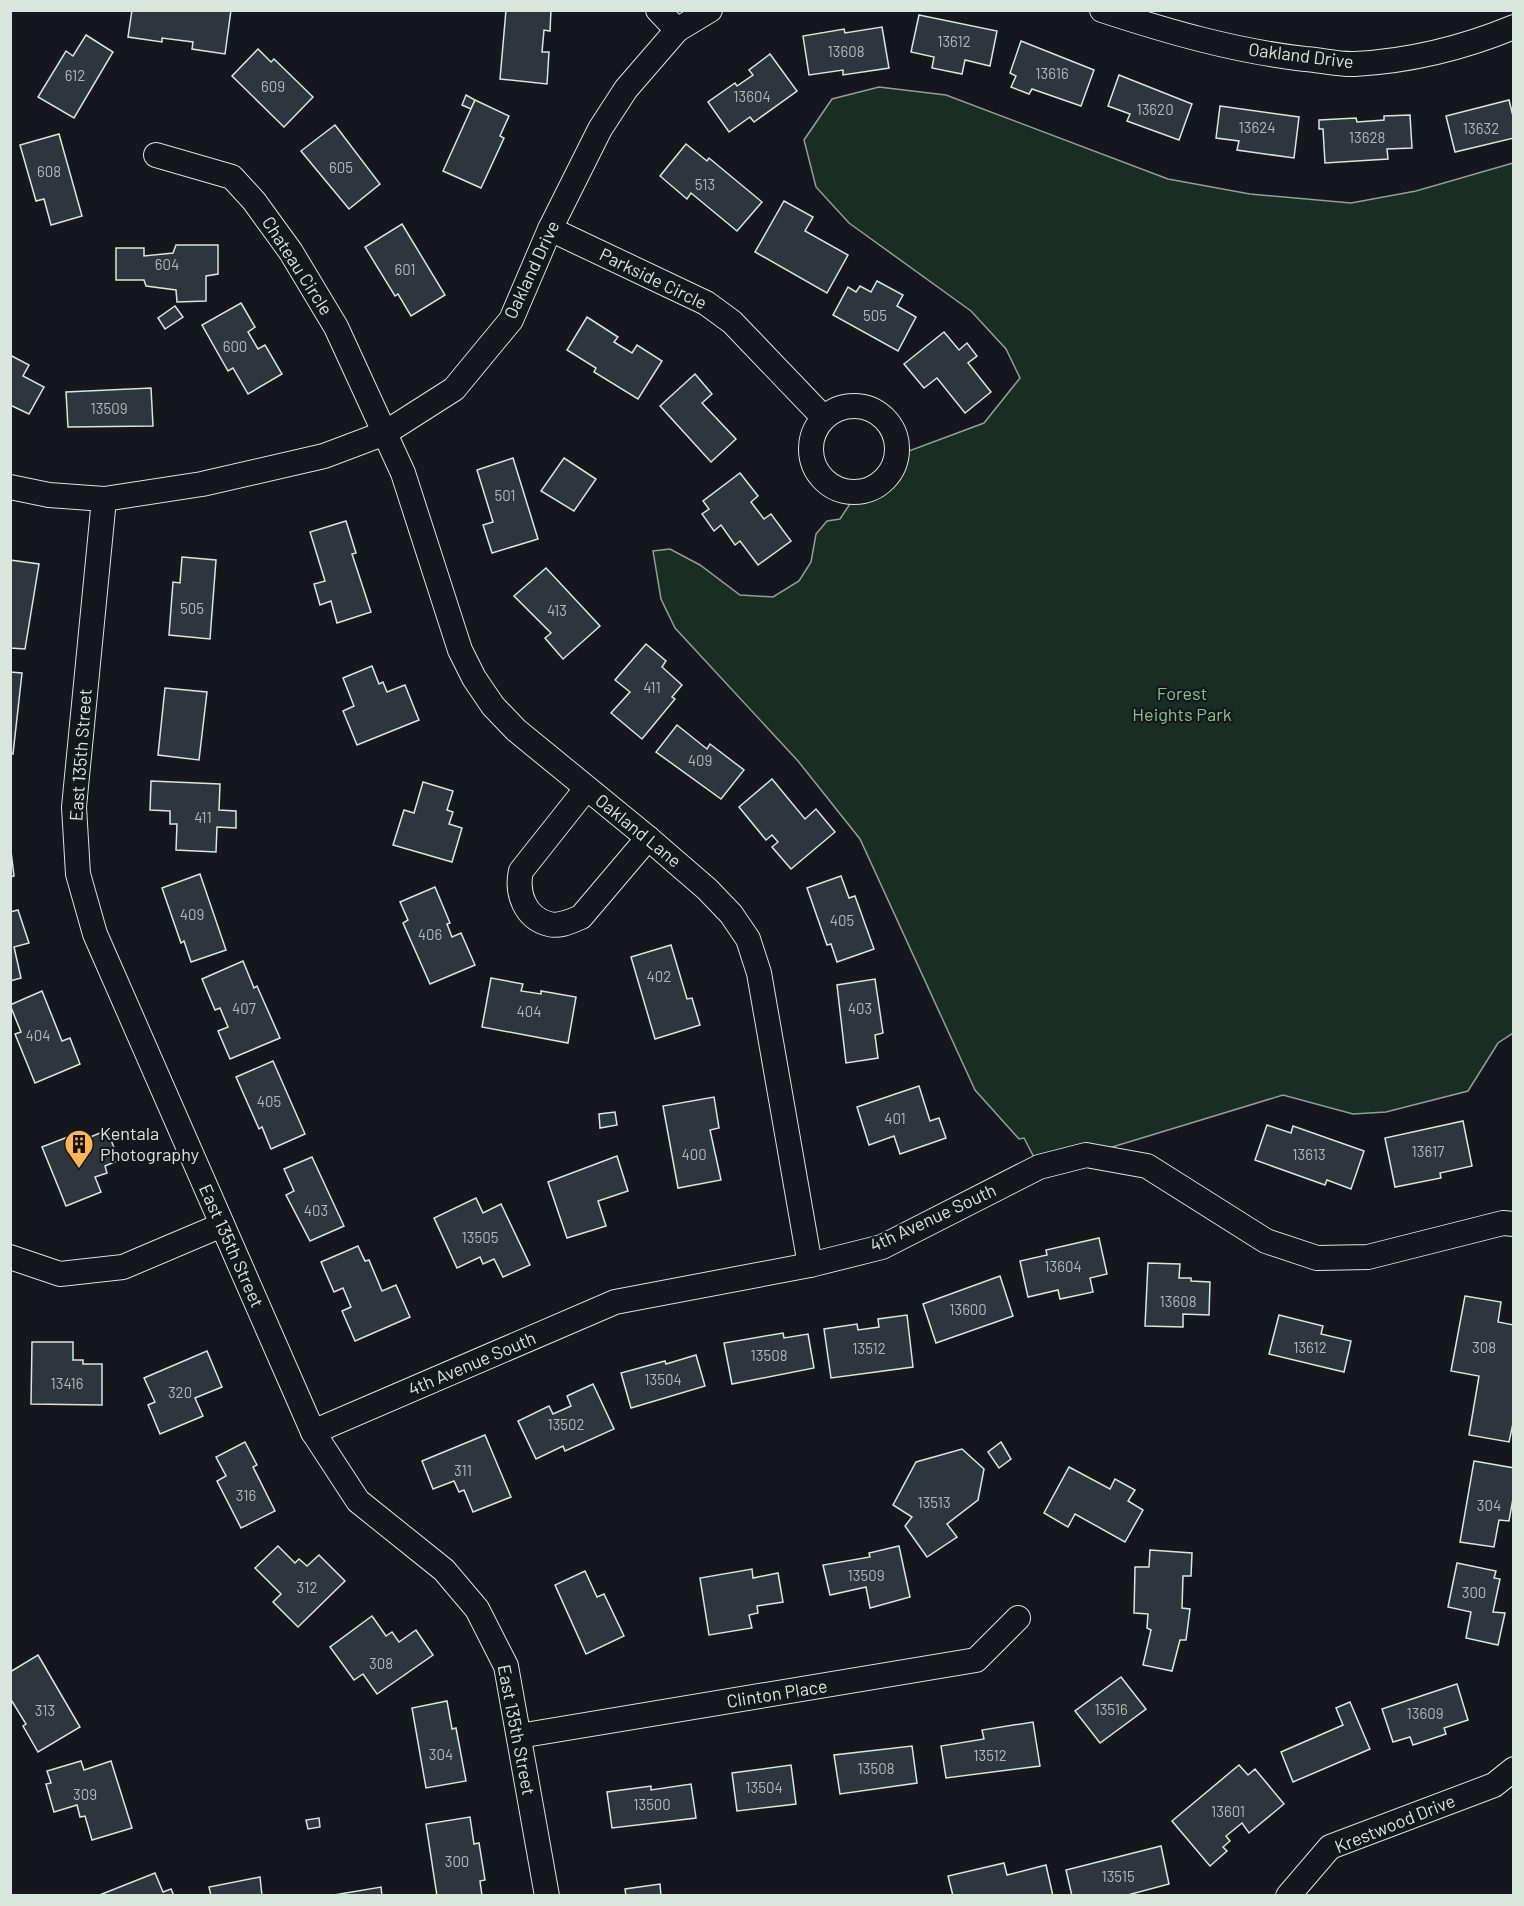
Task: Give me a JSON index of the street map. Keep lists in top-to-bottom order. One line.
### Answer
{"streets":{"street":["Oakland Drive","Chateau Circle","Parkside Circle","East 135th Street","Oakland Lane","4th Avenue South","Clinton Place","Krestwood Drive"]},"crossings":[["Oakland Drive","Chateau Circle"],["Oakland Drive","Parkside Circle"],["Oakland Drive","East 135th Street"],["Oakland Drive","Oakland Lane"],["Chateau Circle","Oakland Lane"],["East 135th Street","4th Avenue South"],["East 135th Street","Clinton Place"],["Oakland Lane","4th Avenue South"]],"parks":["Forest Heights Park"],"places":{"building":["Kentala Photography"]},"house_numbers":["13612","13608","13616","612","609","13604","13620","13624","13632","13628","605","608","513","604","601","505","600","13509","501","505","413","411","409","411","409","405","406","402","407","403","404","404","405","401","13617","400","13613","403","13505","13604","13608","13600","13612","308","13512","13508","13504","13416","320","13502","311","316","13513","304","13509","312","300","308","13516","313","13609","304","13512","13508","13504","309","13500","13601","300","13515"]}
